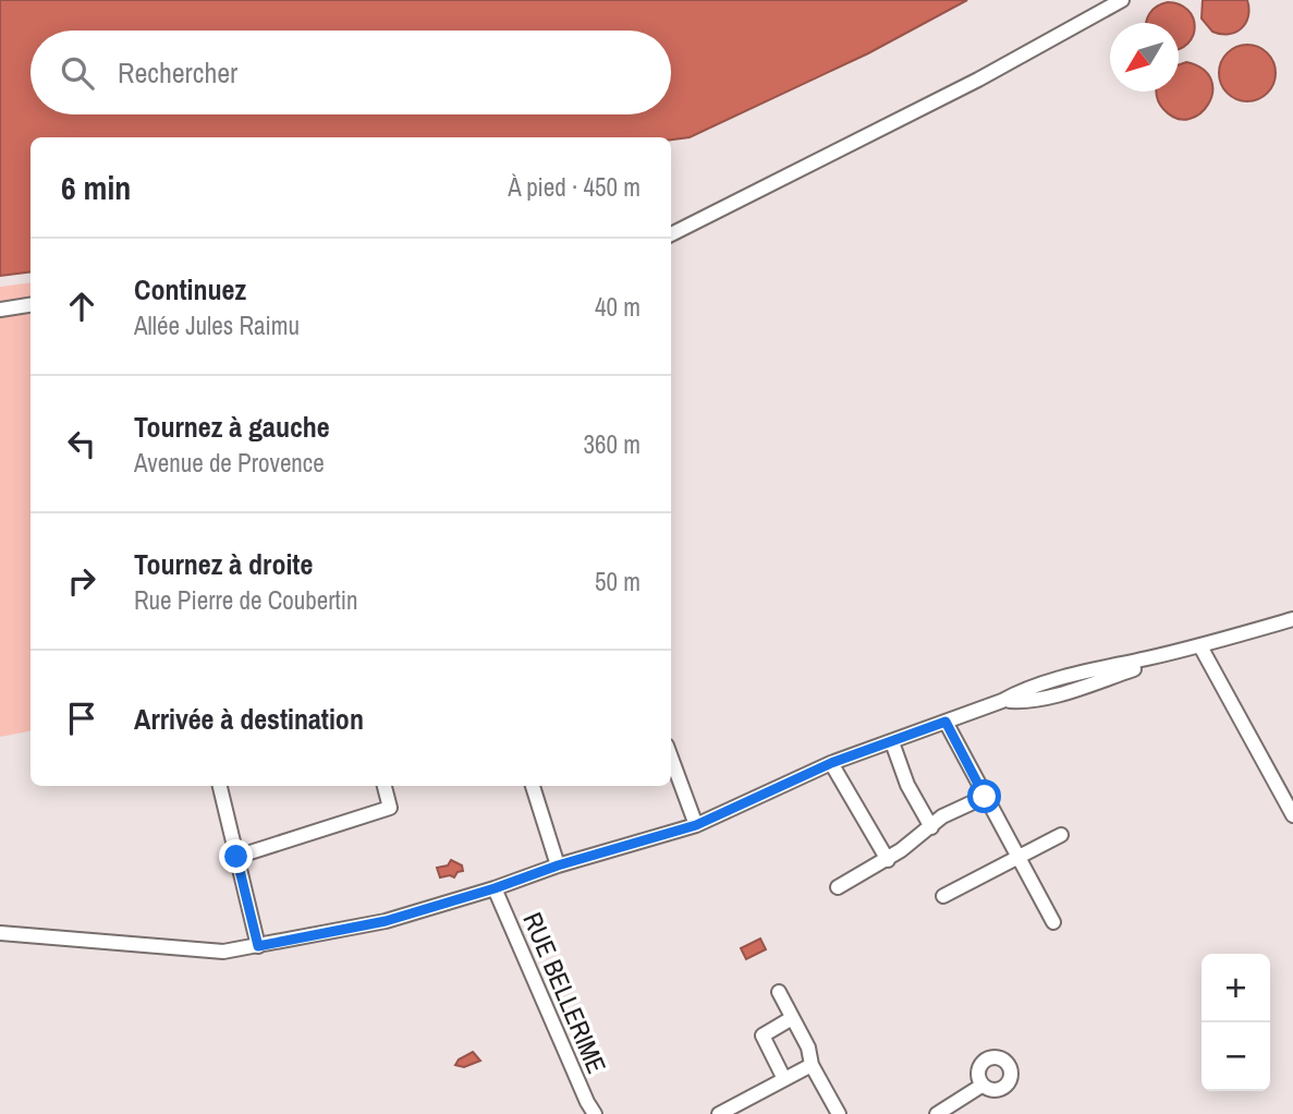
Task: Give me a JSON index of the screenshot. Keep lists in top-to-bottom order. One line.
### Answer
{"streets":{"street":["RUE BELLERIME"]},"north":"bottom left","page":{"search":"Rechercher","heading":["6 min","À pied · 450 m"],"list":[["Continuez","Allée Jules Raimu","40 m"],["Tournez à gauche","Avenue de Provence","360 m"],["Tournez à droite","Rue Pierre de Coubertin","50 m"],"Arrivée à destination"],"map_buttons":["+","−"]}}
